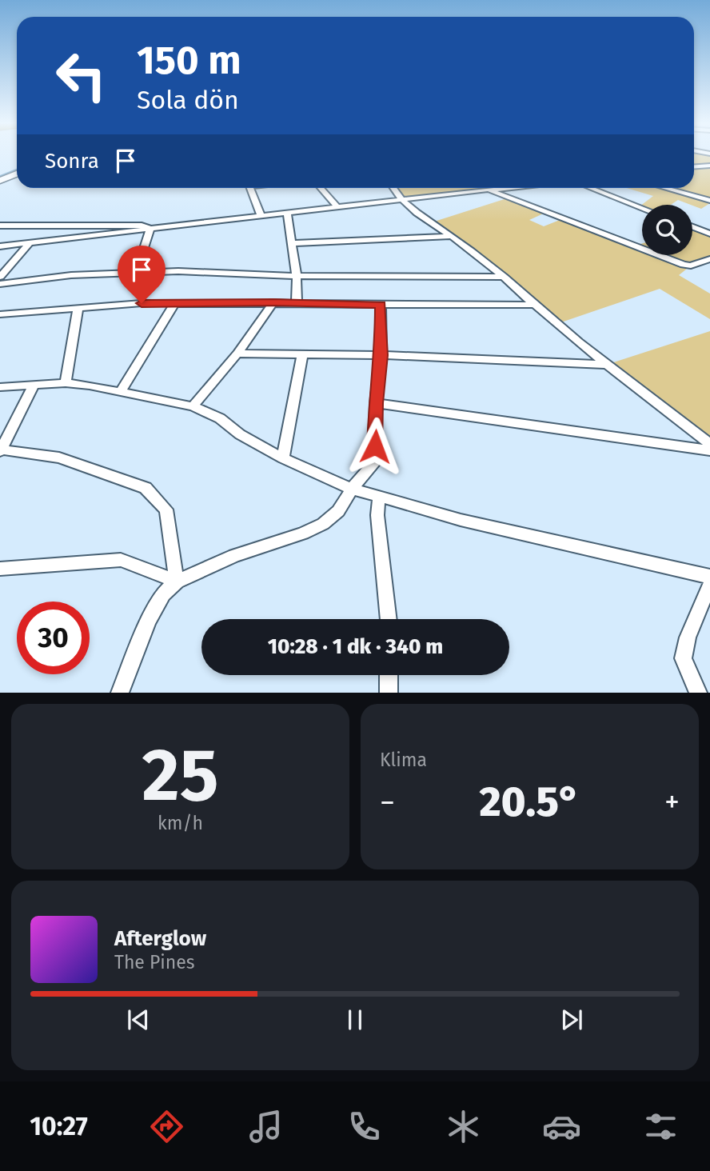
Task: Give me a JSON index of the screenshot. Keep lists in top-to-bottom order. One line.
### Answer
{"page":{"turn":["150 m","Sola dön"],"then":"Sonra","limit":"30","trip":"10:28 · 1 dk · 340 m","tile":[["25","km/h"],"Klima"],"heat":["−","20.5°","+"],"song":["Afterglow","The Pines"],"tabs":"10:27"}}
